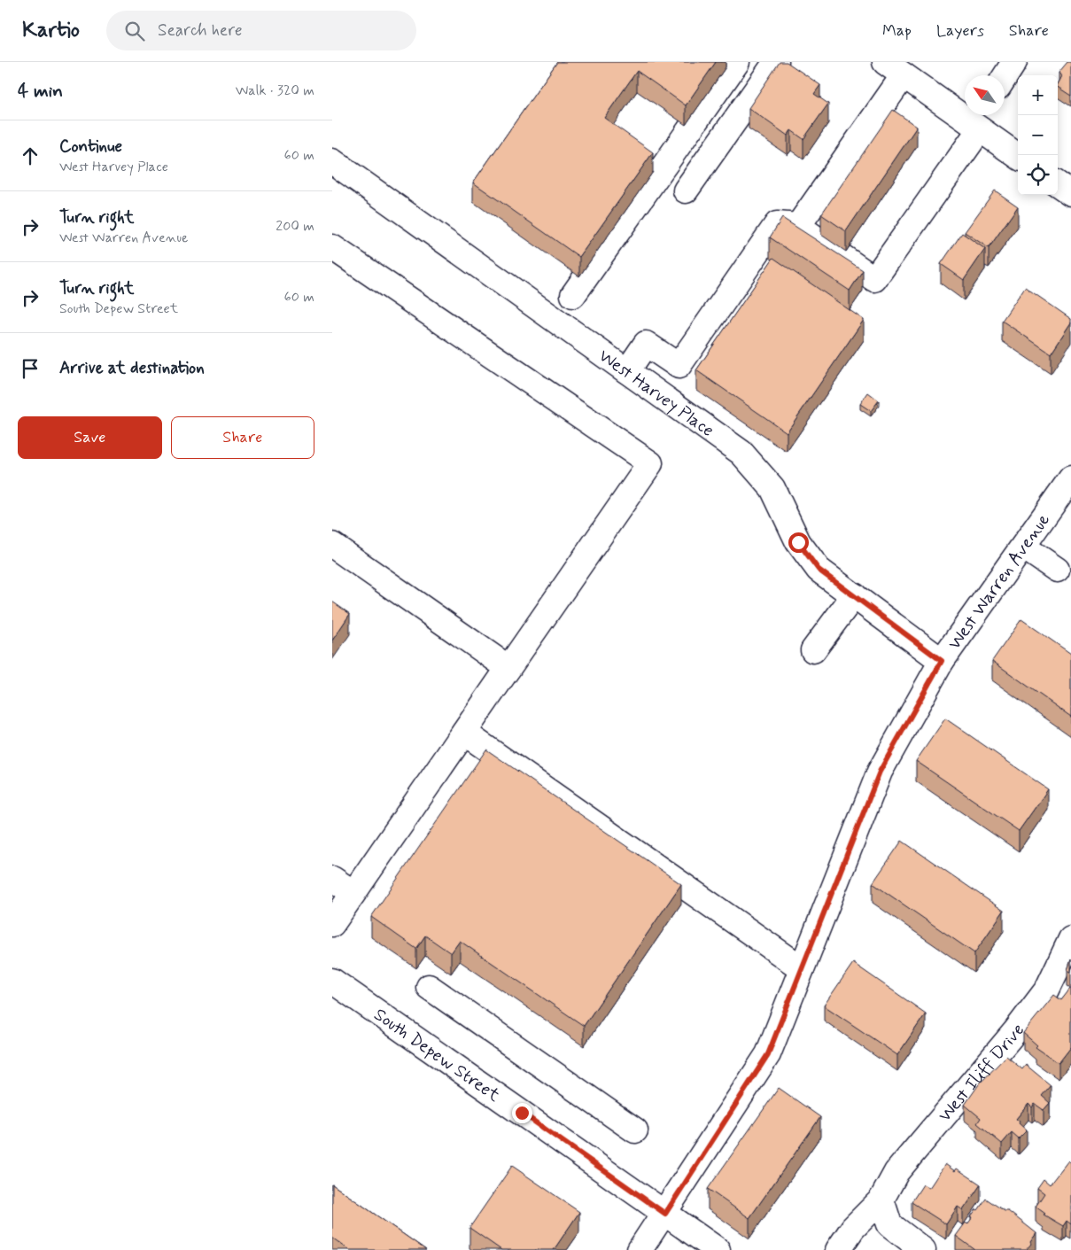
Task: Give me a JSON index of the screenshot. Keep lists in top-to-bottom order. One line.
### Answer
{"streets":{"street":["West Harvey Place","West Warren Avenue","South Depew Street","West Iliff Drive"]},"crossings":[["West Harvey Place","West Warren Avenue"],["West Warren Avenue","South Depew Street"]],"north":"top left","page":{"header":"Kartio","search":"Search here","nav":["Map","Layers","Share"],"heading":["4 min","Walk · 320 m"],"map_buttons":["+","−"],"list":[["Continue","West Harvey Place","60 m"],["Turn right","West Warren Avenue","200 m"],["Turn right","South Depew Street","60 m"],"Arrive at destination"],"buttons":["Save","Share"]}}
